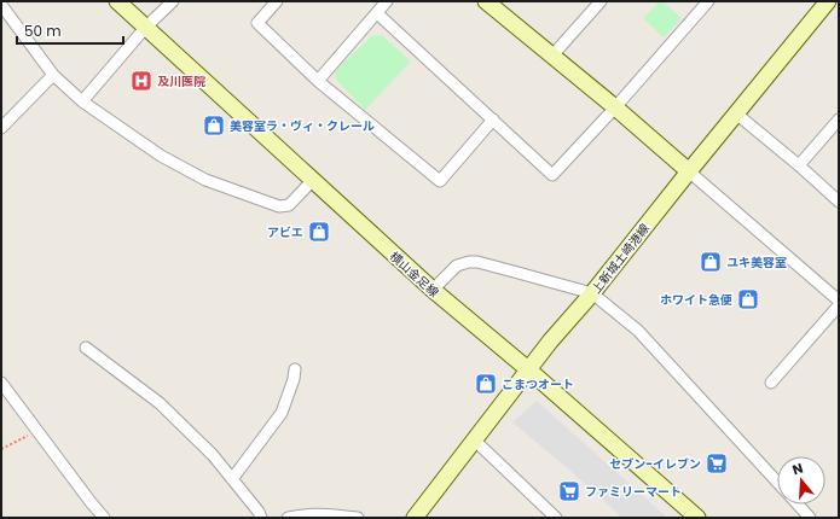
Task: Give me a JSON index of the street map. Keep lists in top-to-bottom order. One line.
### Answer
{"streets":{"street":["上新城土崎港線","横山金足線"]},"crossings":[["上新城土崎港線","横山金足線"]],"places":{"hospital":["及川医院"],"shop":["美容室ラ・ヴィ・クレール","アビエ","ユキ美容室","ホワイト急便","こまつオート"],"supermarket":["セブン-イレブン","ファミリーマート"]},"scale_bar":"50 m","north":"top"}
